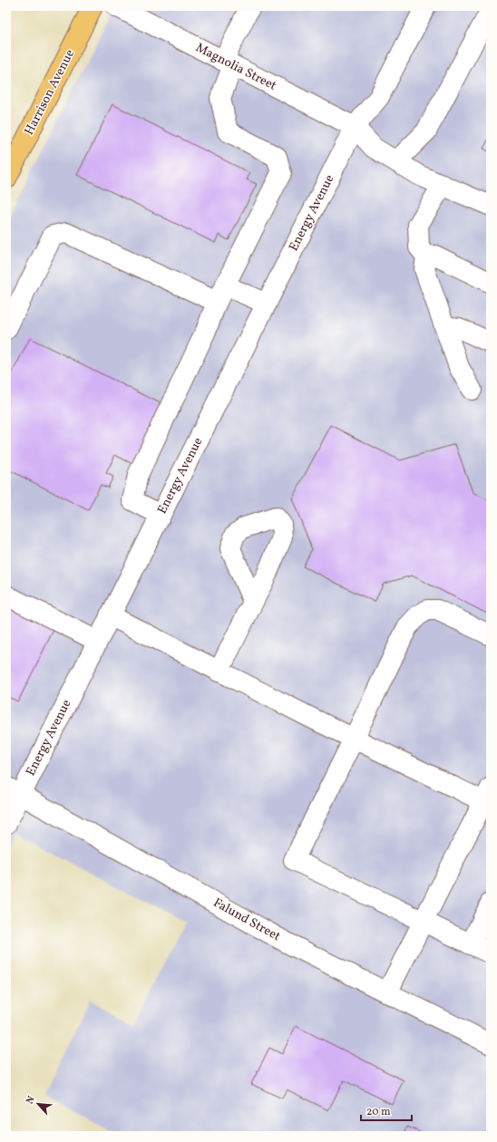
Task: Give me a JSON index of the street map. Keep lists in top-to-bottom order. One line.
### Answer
{"streets":{"main road":["Harrison Avenue"],"street":["Magnolia Street","Energy Avenue","Falund Street"]},"crossings":[["Magnolia Street","Energy Avenue"],["Energy Avenue","Falund Street"]],"scale_bar":"20 m","north":"top left"}
